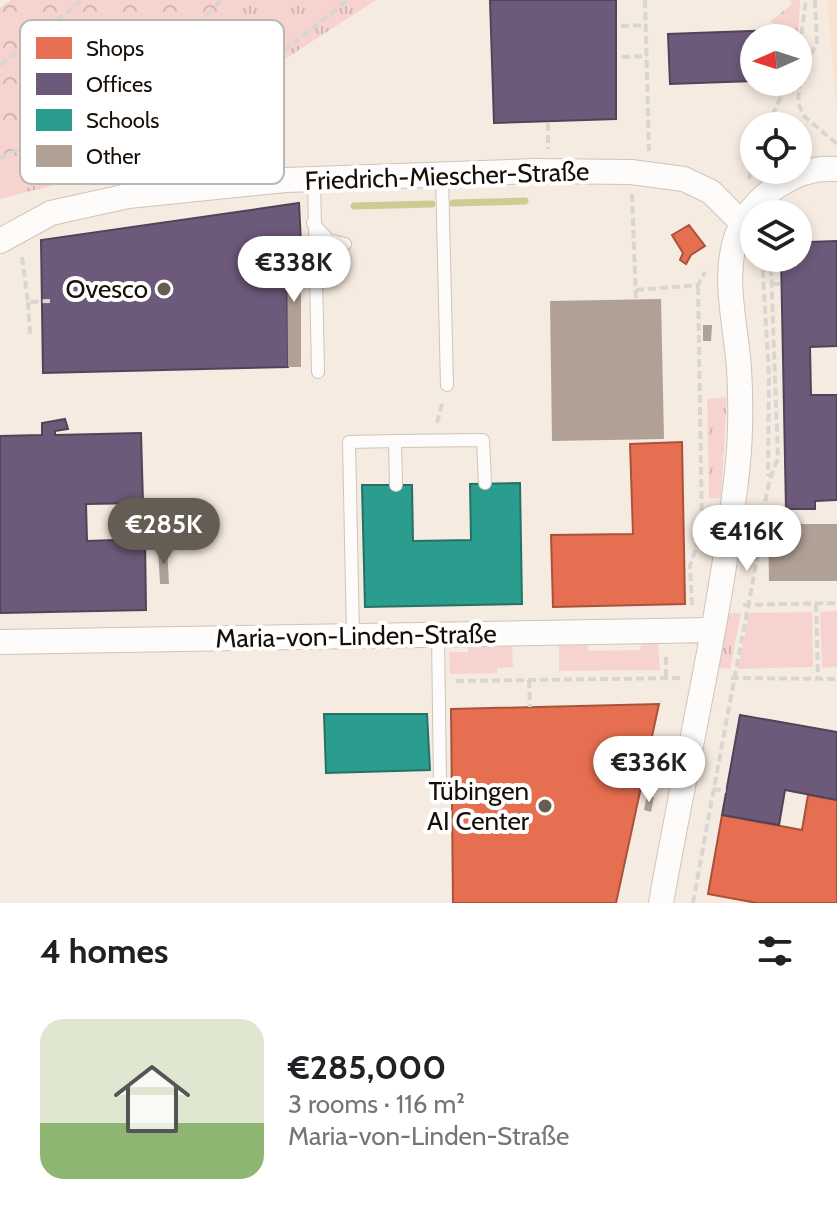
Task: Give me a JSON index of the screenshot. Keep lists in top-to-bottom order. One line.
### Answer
{"streets":{"street":["Friedrich-Miescher-Straße","Maria-von-Linden-Straße"]},"places":["Ovesco","Tübingen AI Center"],"legend":["Shops","Offices","Schools","Other"],"north":"left","page":{"price":["€338K","€285K","€416K","€336K"],"heading":"4 homes","list":[{"name":"€285,000","note":"3 rooms · 116 m² · Maria-von-Linden-Straße"}]}}
